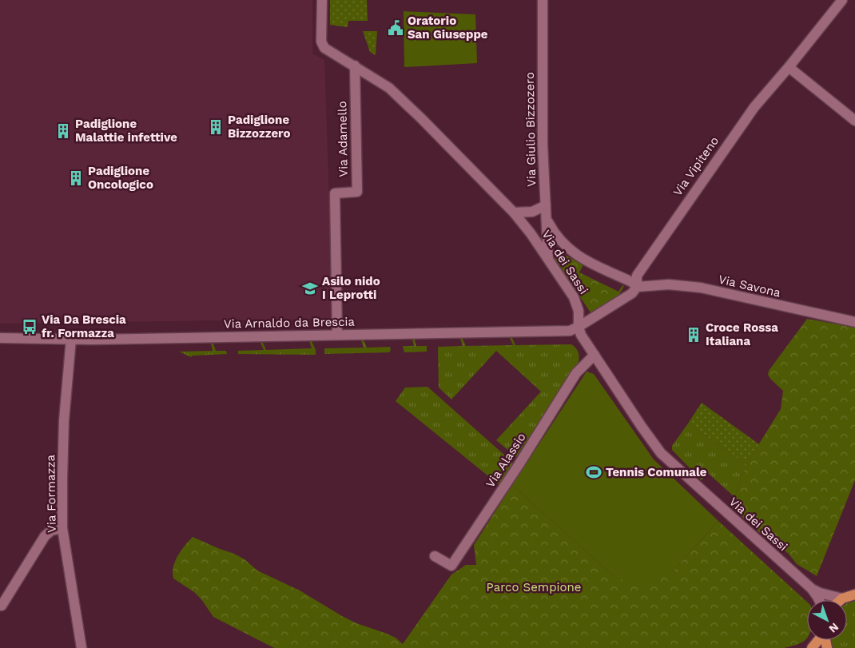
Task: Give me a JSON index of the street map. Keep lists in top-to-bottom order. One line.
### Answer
{"streets":{"street":["Via Giulio Bizzozero","Via Adamello","Via Vipiteno","Via dei Sassi","Via Savona","Via Arnaldo da Brescia","Via Alassio","Via Formazza"]},"crossings":[["Via Giulio Bizzozero","Via dei Sassi"],["Via Adamello","Via dei Sassi"],["Via Adamello","Via Arnaldo da Brescia"],["Via Vipiteno","Via Savona"],["Via Vipiteno","Via Arnaldo da Brescia"],["Via dei Sassi","Via Arnaldo da Brescia"],["Via dei Sassi","Via Alassio"],["Via Savona","Via Arnaldo da Brescia"],["Via Arnaldo da Brescia","Via Formazza"]],"parks":["Parco Sempione"],"places":{"public building":["Oratorio San Giuseppe"],"building":["Padiglione Bizzozzero","Padiglione Malattie infettive","Padiglione Oncologico","Croce Rossa Italiana"],"school or university":["Asilo nido I Leprotti"],"bus stop":["Via Da Brescia fr. Formazza"],"sports":["Tennis Comunale"]},"north":"bottom right"}
